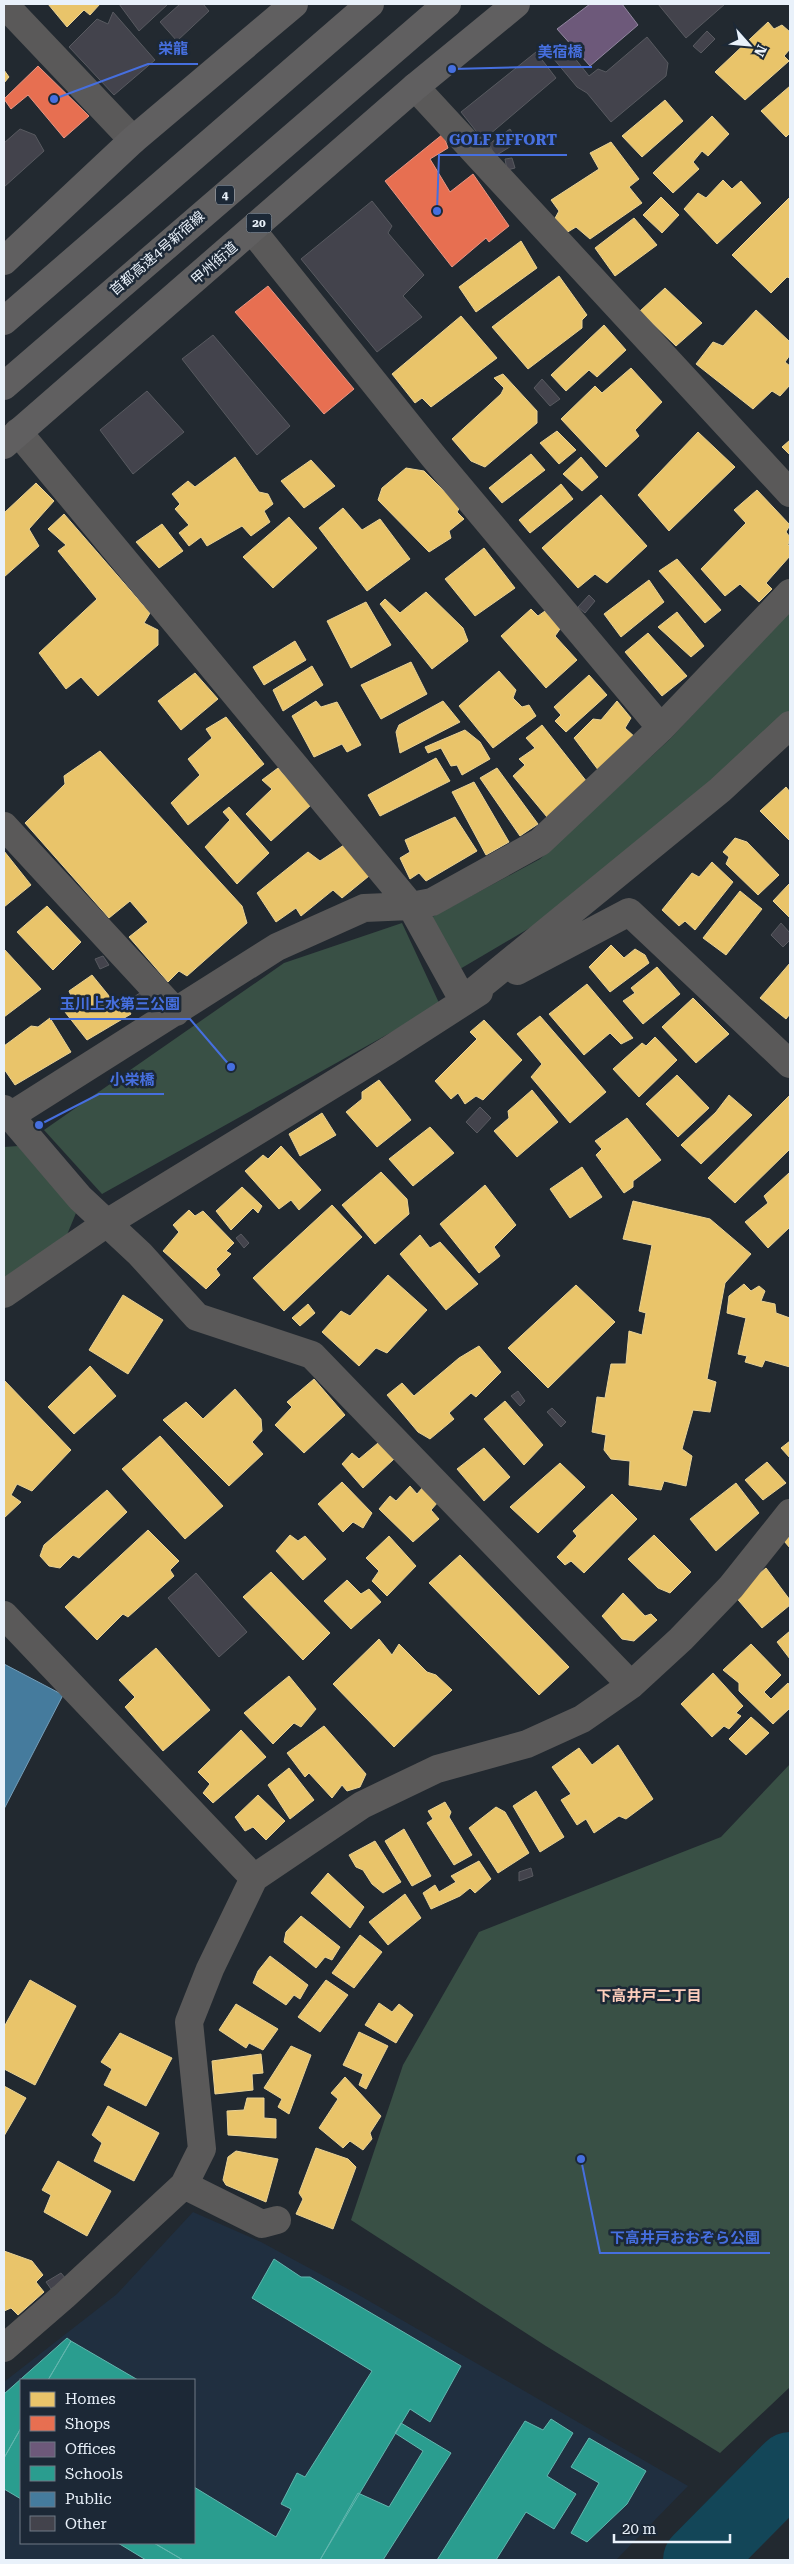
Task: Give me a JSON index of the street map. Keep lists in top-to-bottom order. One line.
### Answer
{"streets":{"highway":["4","20","首都高速4号新宿線","甲州街道"]},"districts":["下高井戸二丁目"],"places":["美宿橋","栄龍","GOLF EFFORT","玉川上水第三公園","小栄橋","下高井戸おおぞら公園"],"legend":["Homes","Shops","Offices","Schools","Public","Other"],"scale_bar":"20 m","north":"bottom right"}
